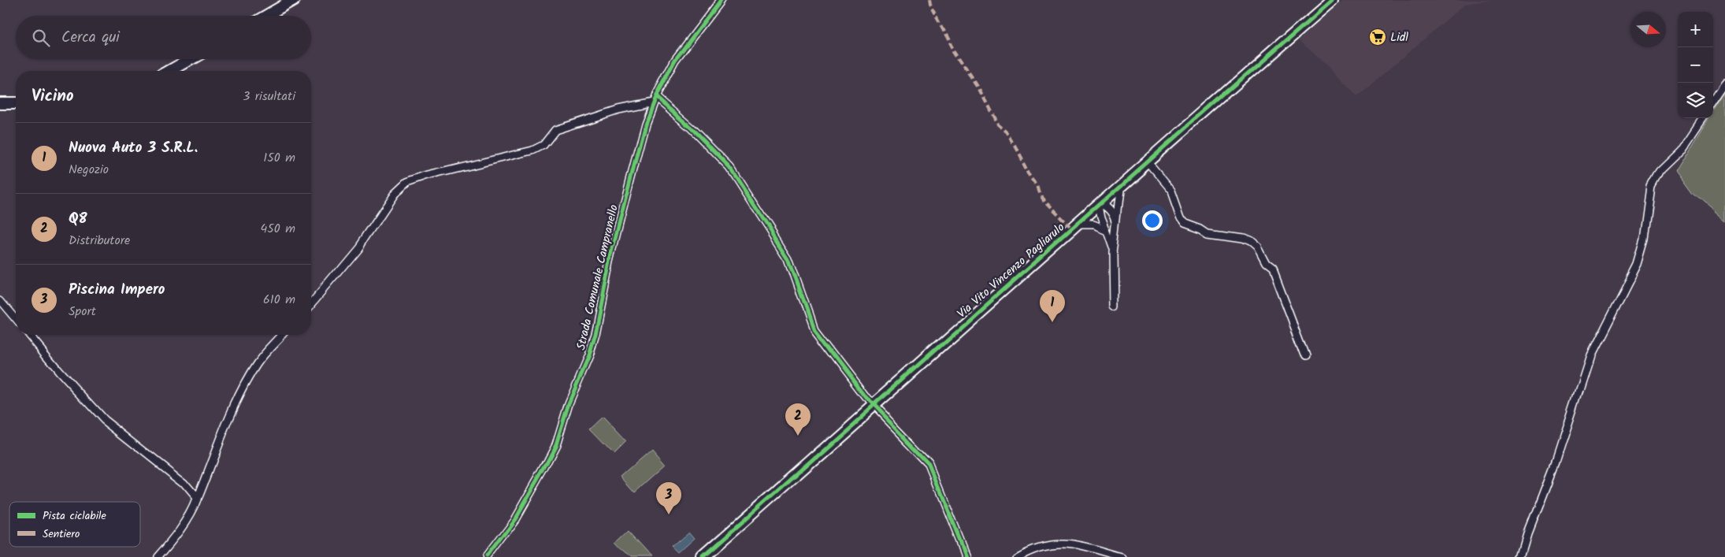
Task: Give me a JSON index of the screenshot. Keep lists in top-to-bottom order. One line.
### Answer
{"streets":{"street":["Via Vito Vincenzo Pagliarulo","Strada Comunale Campranello"]},"places":{"supermarket":["Lidl"]},"legend":["Pista ciclabile","Sentiero"],"north":"right","page":{"map_buttons":["+","−"],"search":"Cerca qui","heading":["Vicino","3 risultati"],"list":[{"mark":"1","name":"Nuova Auto 3 S.R.L.","note":"Negozio","value":"150 m"},{"mark":"2","name":"Q8","note":"Distributore","value":"450 m"},{"mark":"3","name":"Piscina Impero","note":"Sport","value":"610 m"}],"pins":["1","2","3"]}}
